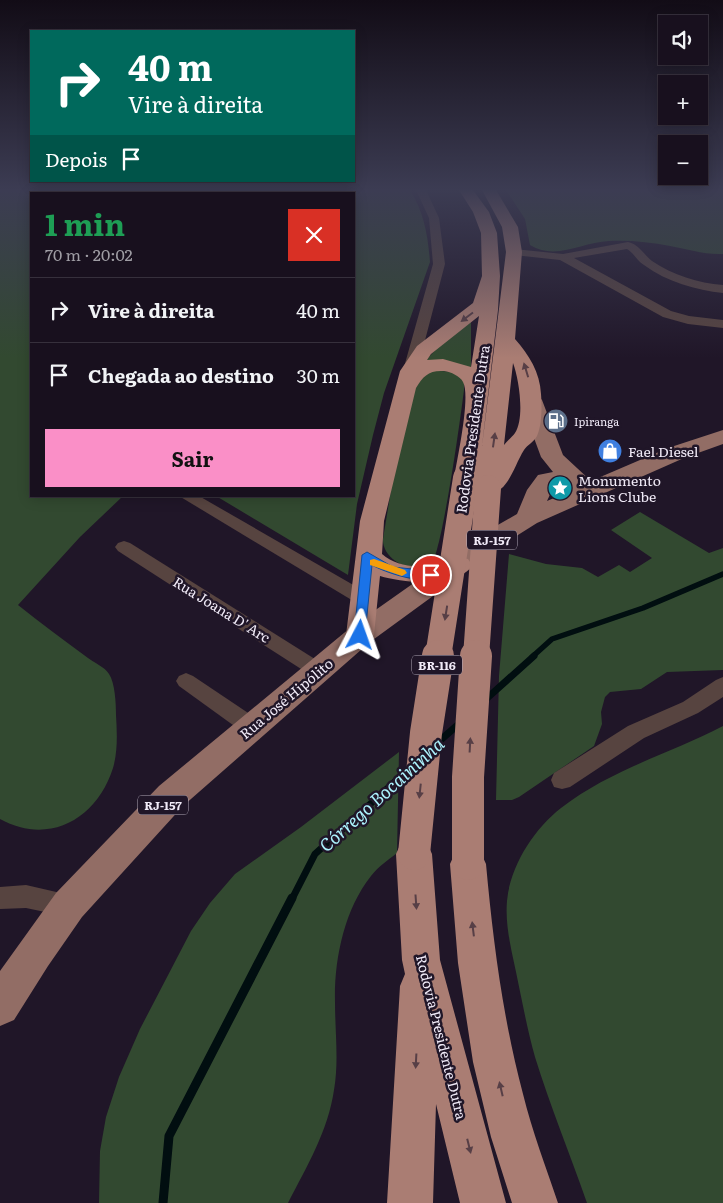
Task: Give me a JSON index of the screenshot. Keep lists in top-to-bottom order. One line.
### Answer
{"streets":{"highway":["Rodovia Presidente Dutra","BR-116"],"main road":["RJ-157","Rua José Hipólito"],"street":["Rua Joana D' Arc"]},"crossings":[["Rua Joana D' Arc","Rua José Hipólito"]],"water":["Córrego Bocaininha"],"places":{"fuel station":["Ipiranga"],"shop":["Fael Diesel"],"place":["Monumento Lions Clube"]},"page":{"map_buttons":["+","−"],"turn":["40 m","Vire à direita"],"then":"Depois","heading":["1 min","70 m · 20:02"],"list":[{"name":"Vire à direita","value":"40 m"},{"name":"Chegada ao destino","value":"30 m"}],"buttons":"Sair"}}
